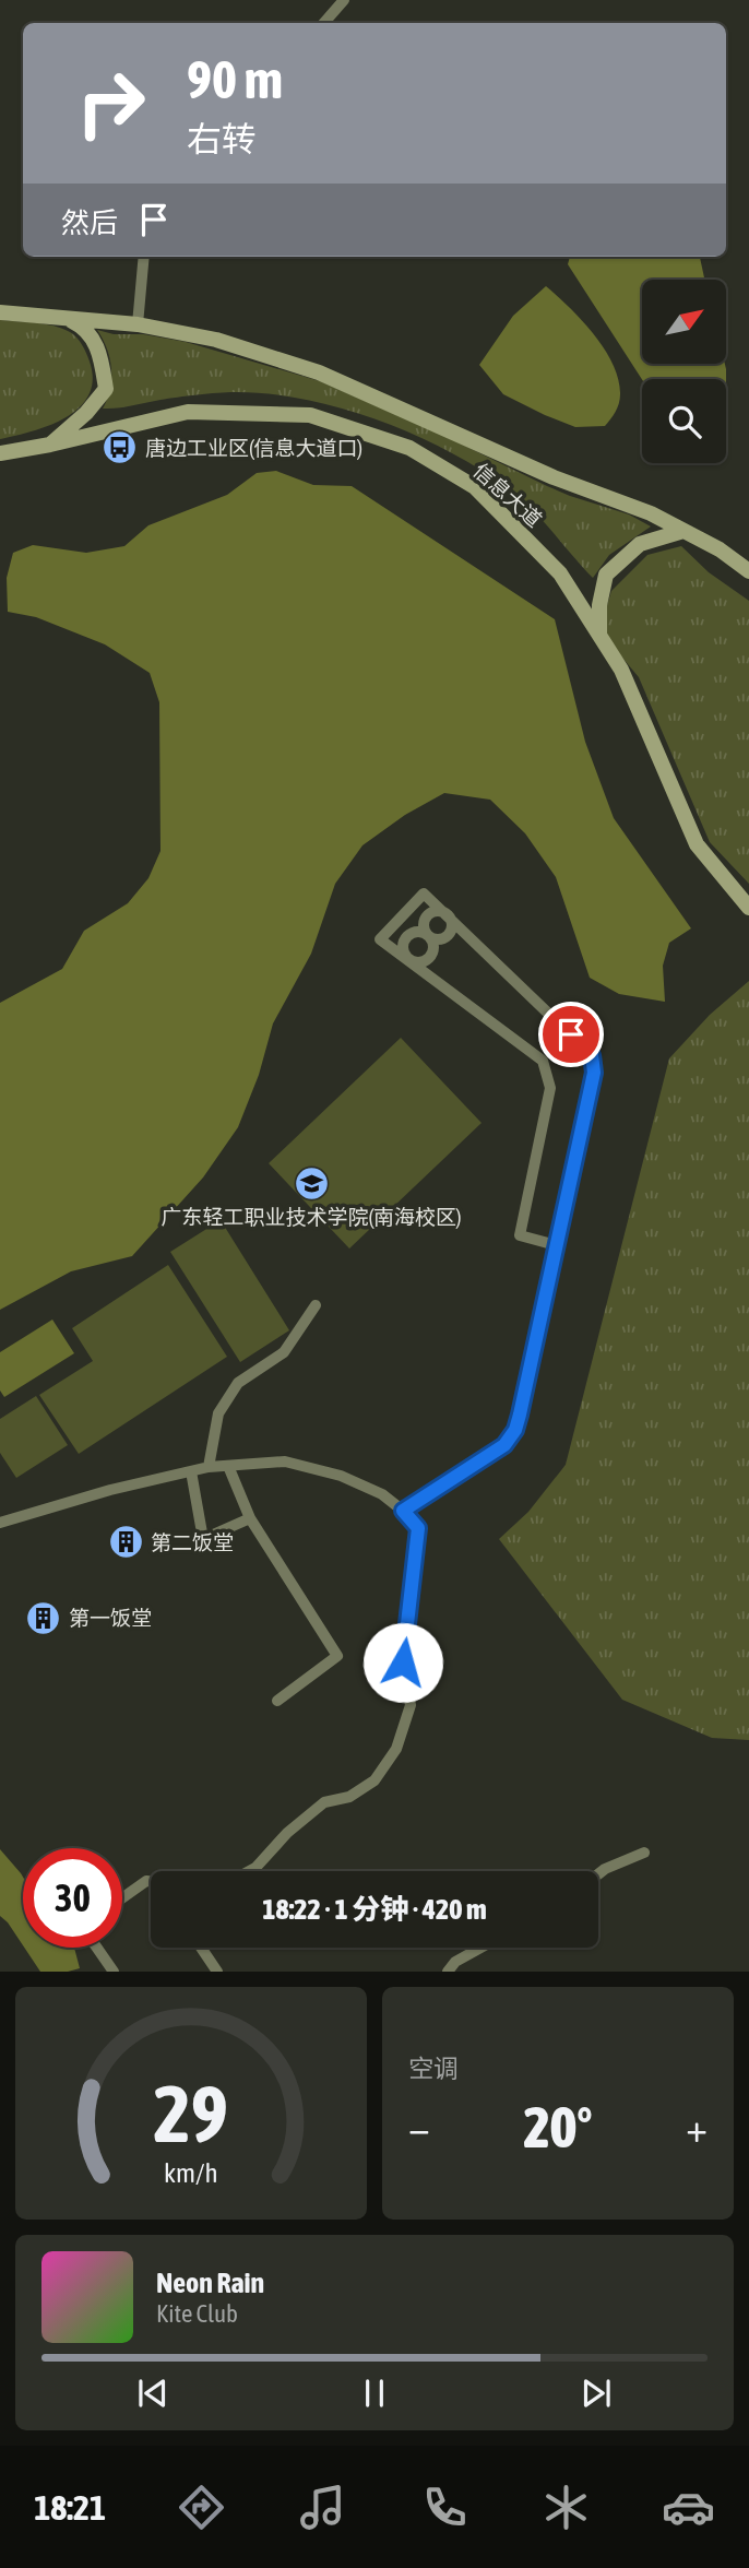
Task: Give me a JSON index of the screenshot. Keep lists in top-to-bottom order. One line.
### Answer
{"streets":{"main road":["信息大道"]},"places":{"bus stop":["唐边工业区(信息大道口)"],"school or university":["广东轻工职业技术学院(南海校区)"],"building":["第二饭堂","第一饭堂"]},"north":"top right","page":{"turn":["90 m","右转"],"then":"然后","limit":"30","trip":"18:22 · 1 分钟 · 420 m","tile":"空调","heat":["−","20°","+"],"song":["Neon Rain","Kite Club"],"tabs":"18:21","gauge":["29","km/h"]}}
